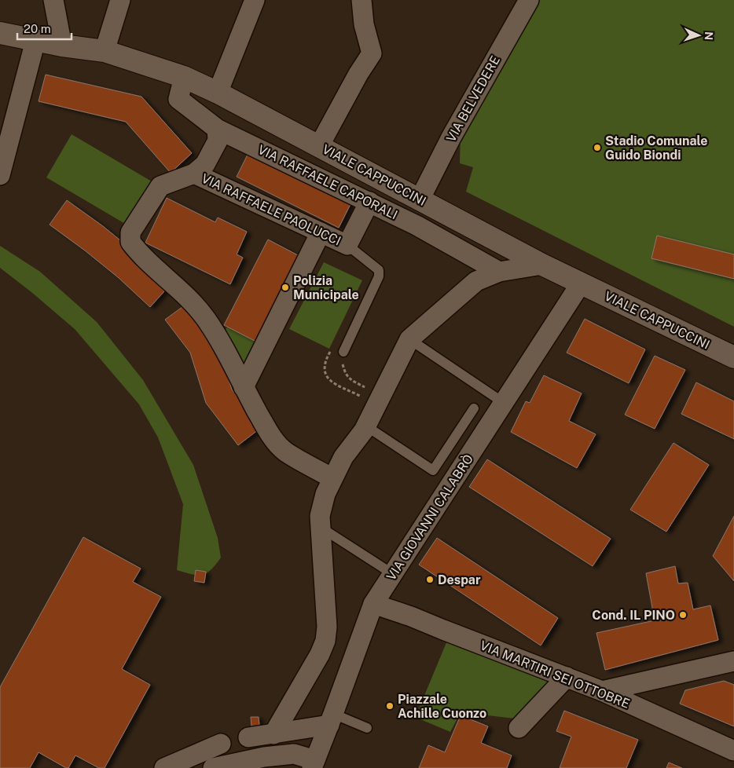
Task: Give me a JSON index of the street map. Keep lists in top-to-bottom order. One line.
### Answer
{"streets":{"street":["VIA BELVEDERE","VIALE CAPPUCCINI","VIA RAFFAELE CAPORALI","VIA RAFFAELE PAOLUCCI","VIA GIOVANNI CALABRÒ","VIA MARTIRI SEI OTTOBRE"]},"crossings":[["VIA BELVEDERE","VIALE CAPPUCCINI"],["VIALE CAPPUCCINI","VIA RAFFAELE CAPORALI"],["VIALE CAPPUCCINI","VIA GIOVANNI CALABRÒ"],["VIA RAFFAELE CAPORALI","VIA RAFFAELE PAOLUCCI"],["VIA GIOVANNI CALABRÒ","VIA MARTIRI SEI OTTOBRE"]],"places":["Stadio Comunale Guido Biondi","Polizia Municipale","Despar","Cond. IL PINO","Piazzale Achille Cuonzo"],"scale_bar":"20 m","north":"right"}
